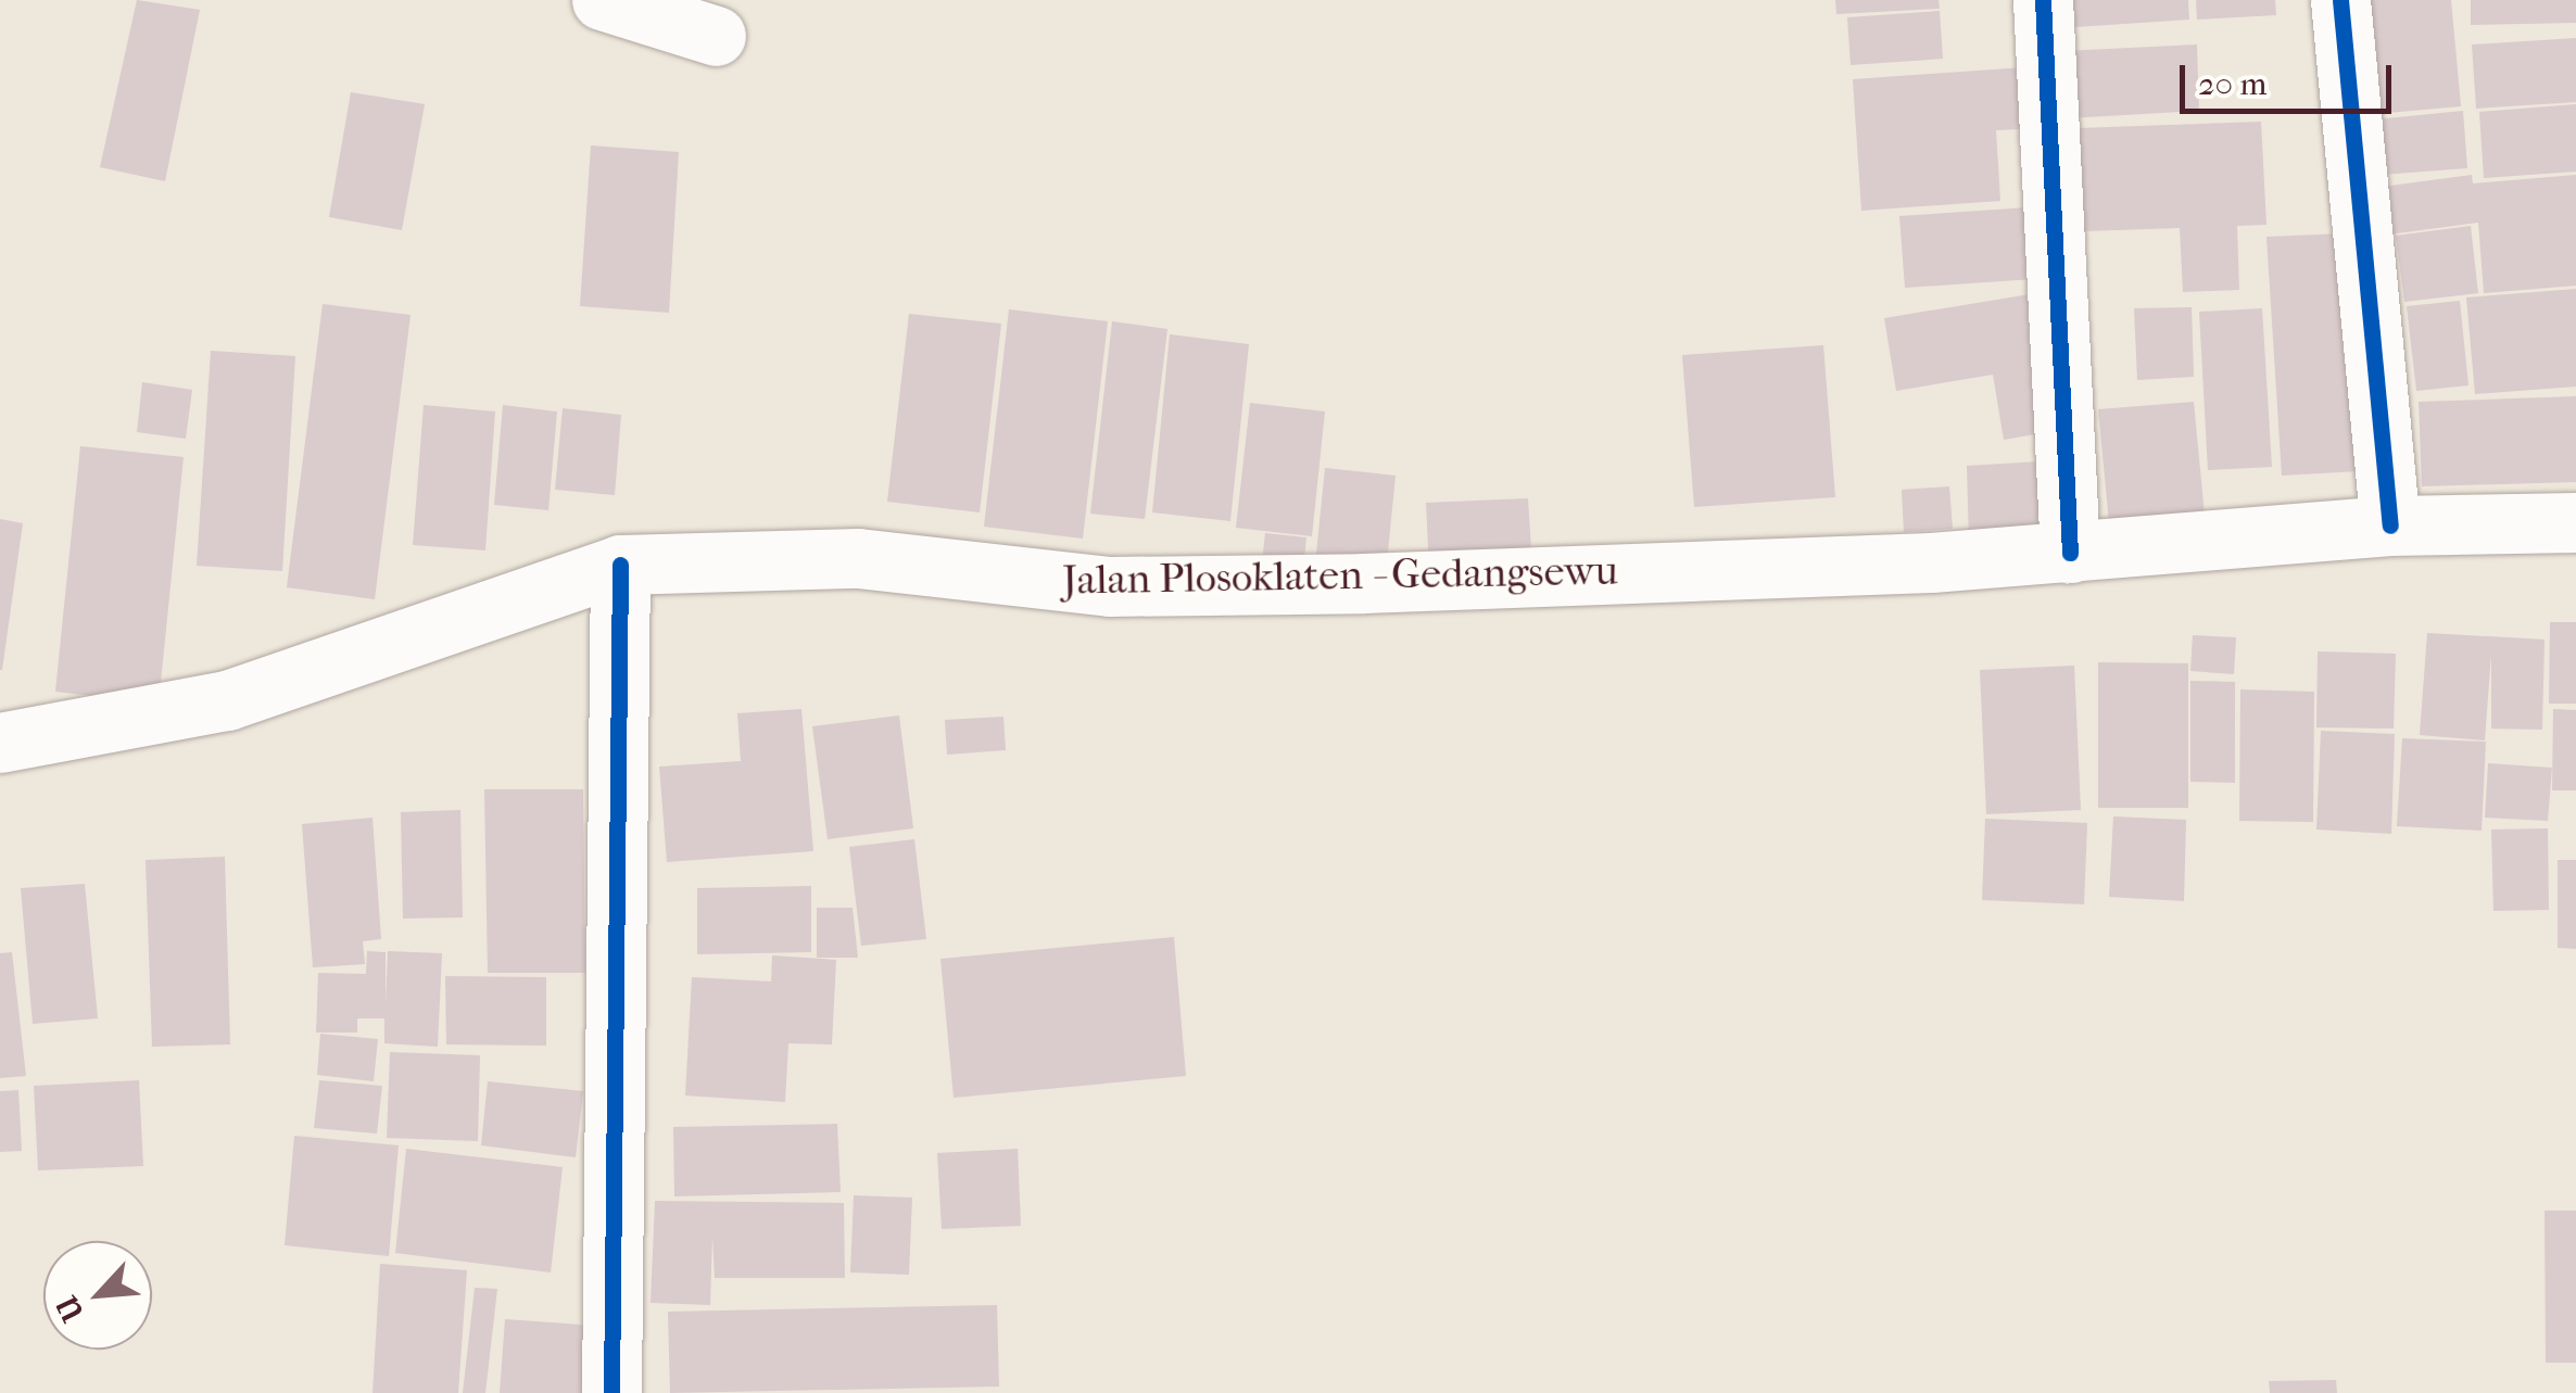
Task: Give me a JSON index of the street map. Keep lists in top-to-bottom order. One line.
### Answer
{"streets":{"main road":["Jalan Plosoklaten - Gedangsewu"]},"scale_bar":"20 m","north":"bottom left"}
